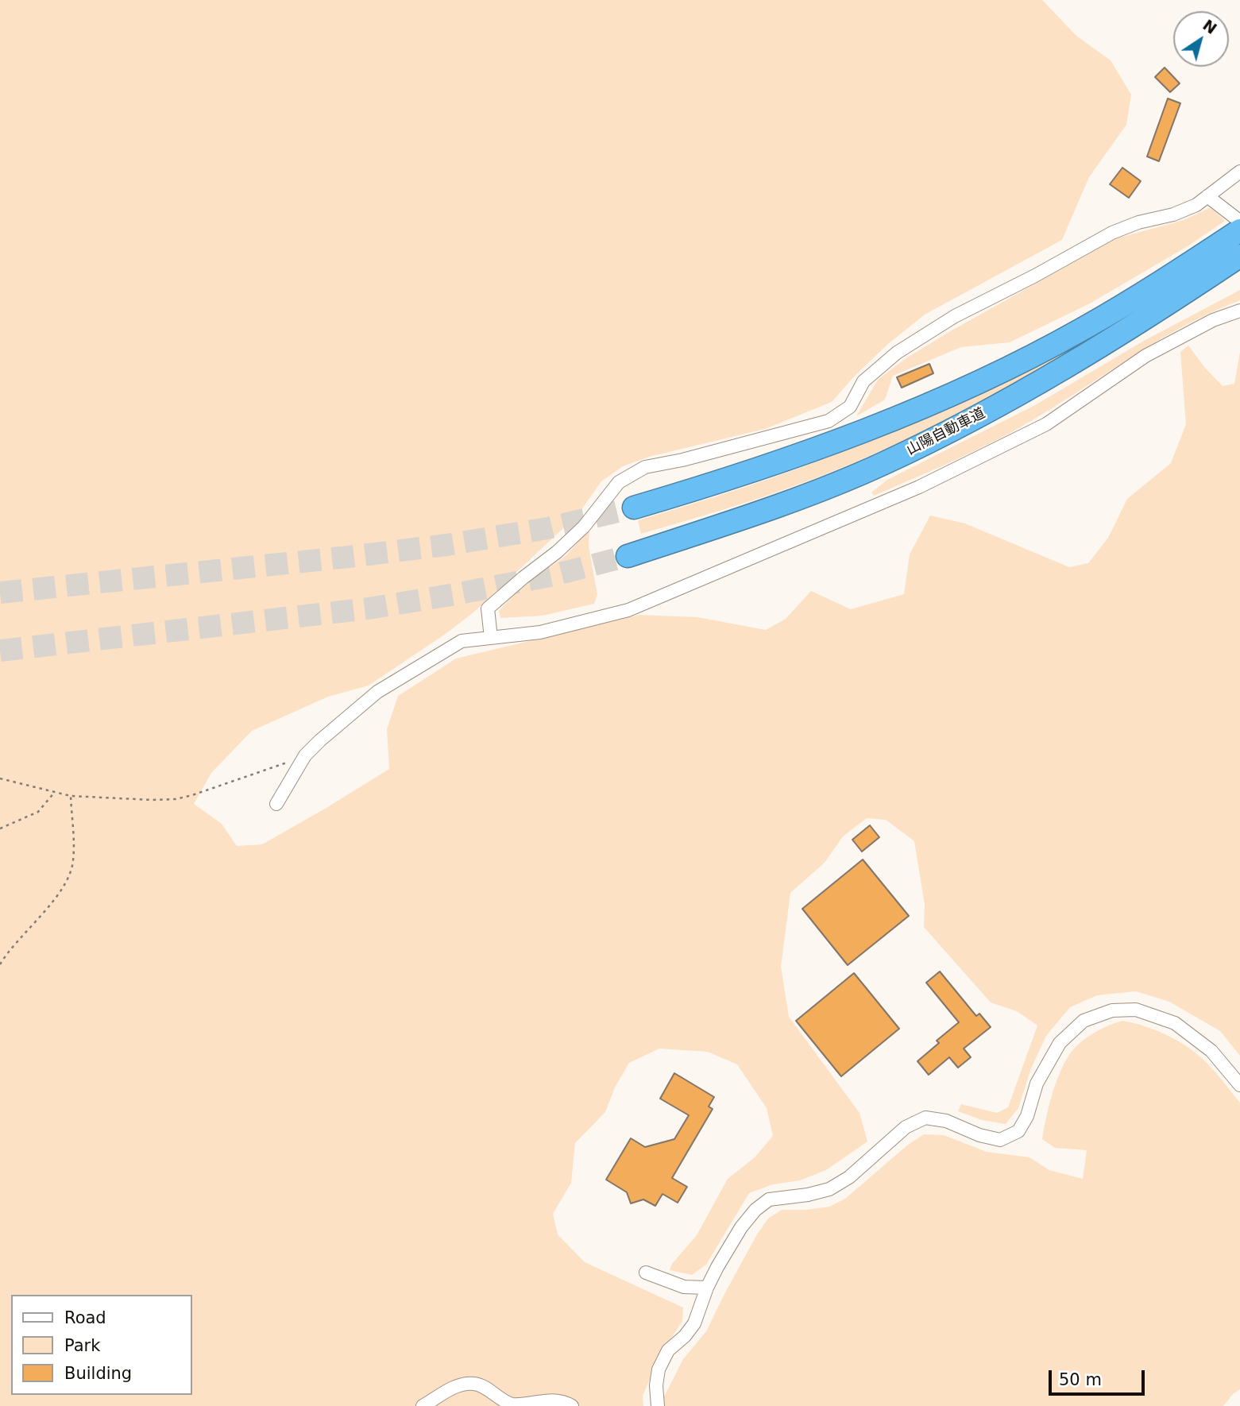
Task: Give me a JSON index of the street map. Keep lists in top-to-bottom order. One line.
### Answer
{"streets":{"highway":["山陽自動車道"]},"legend":["Road","Park","Building"],"scale_bar":"50 m","north":"top right"}
